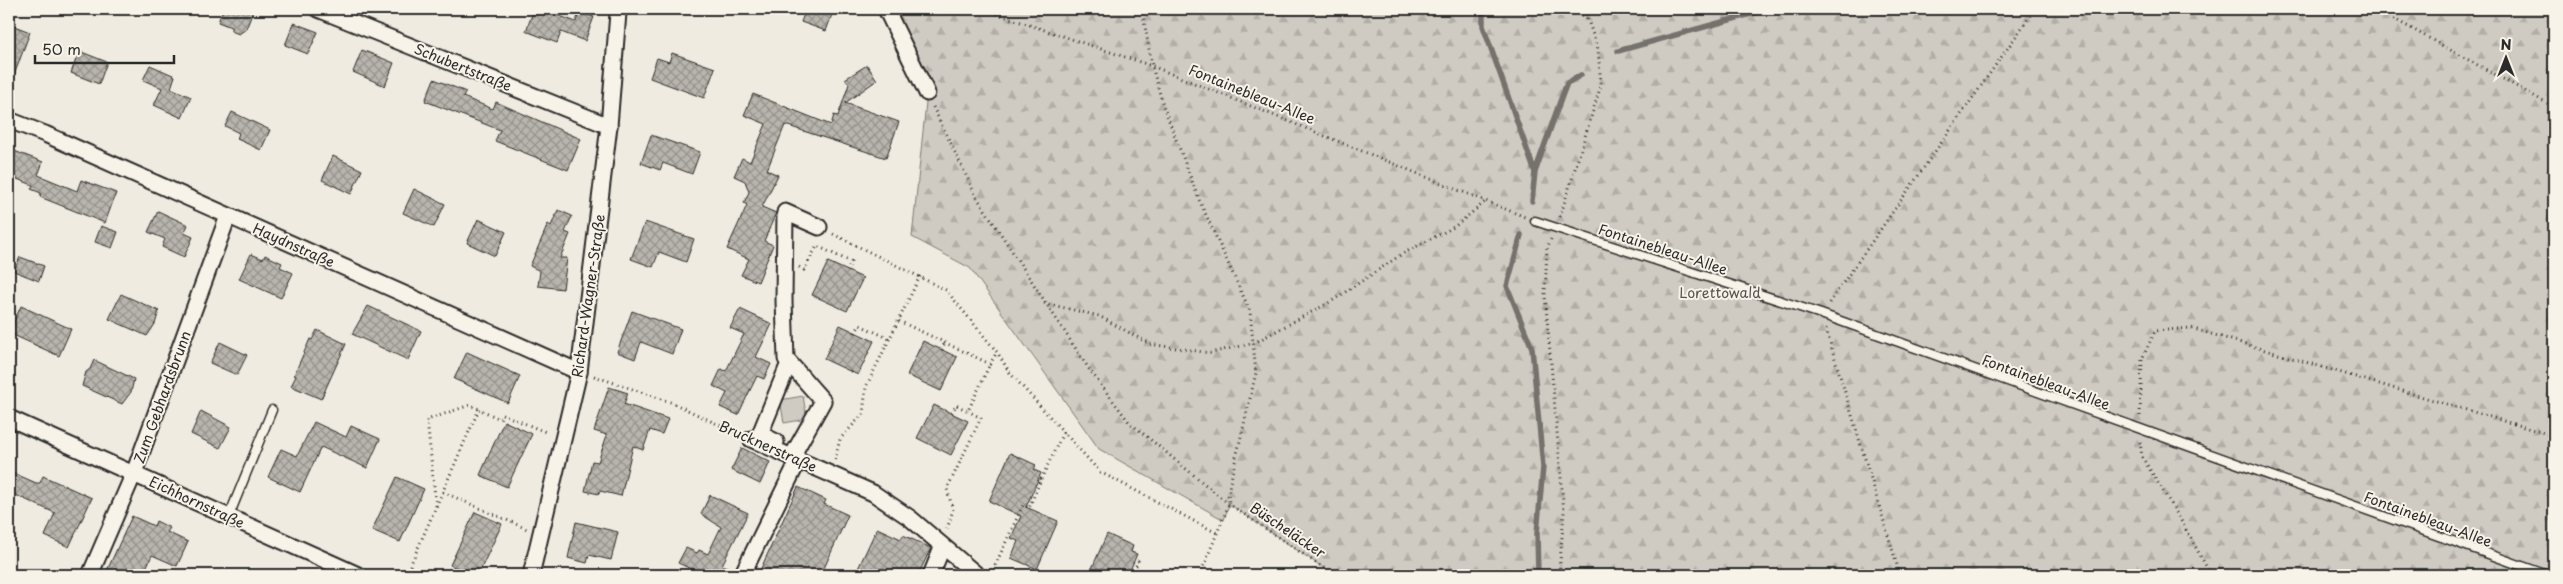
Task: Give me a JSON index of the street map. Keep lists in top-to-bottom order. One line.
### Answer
{"streets":{"street":["Schubertstraße","Haydnstraße","Richard-Wagner-Straße","Zum Gebhardsbrunn","Brucknerstraße","Eichhornstraße"],"lane":["Fontainebleau-Allee"],"path":["Büscheläcker"]},"crossings":[["Schubertstraße","Richard-Wagner-Straße"],["Haydnstraße","Richard-Wagner-Straße"],["Haydnstraße","Zum Gebhardsbrunn"],["Haydnstraße","Brucknerstraße"],["Richard-Wagner-Straße","Brucknerstraße"],["Zum Gebhardsbrunn","Eichhornstraße"]],"parks":["Lorettowald"],"scale_bar":"50 m","north":"top"}
